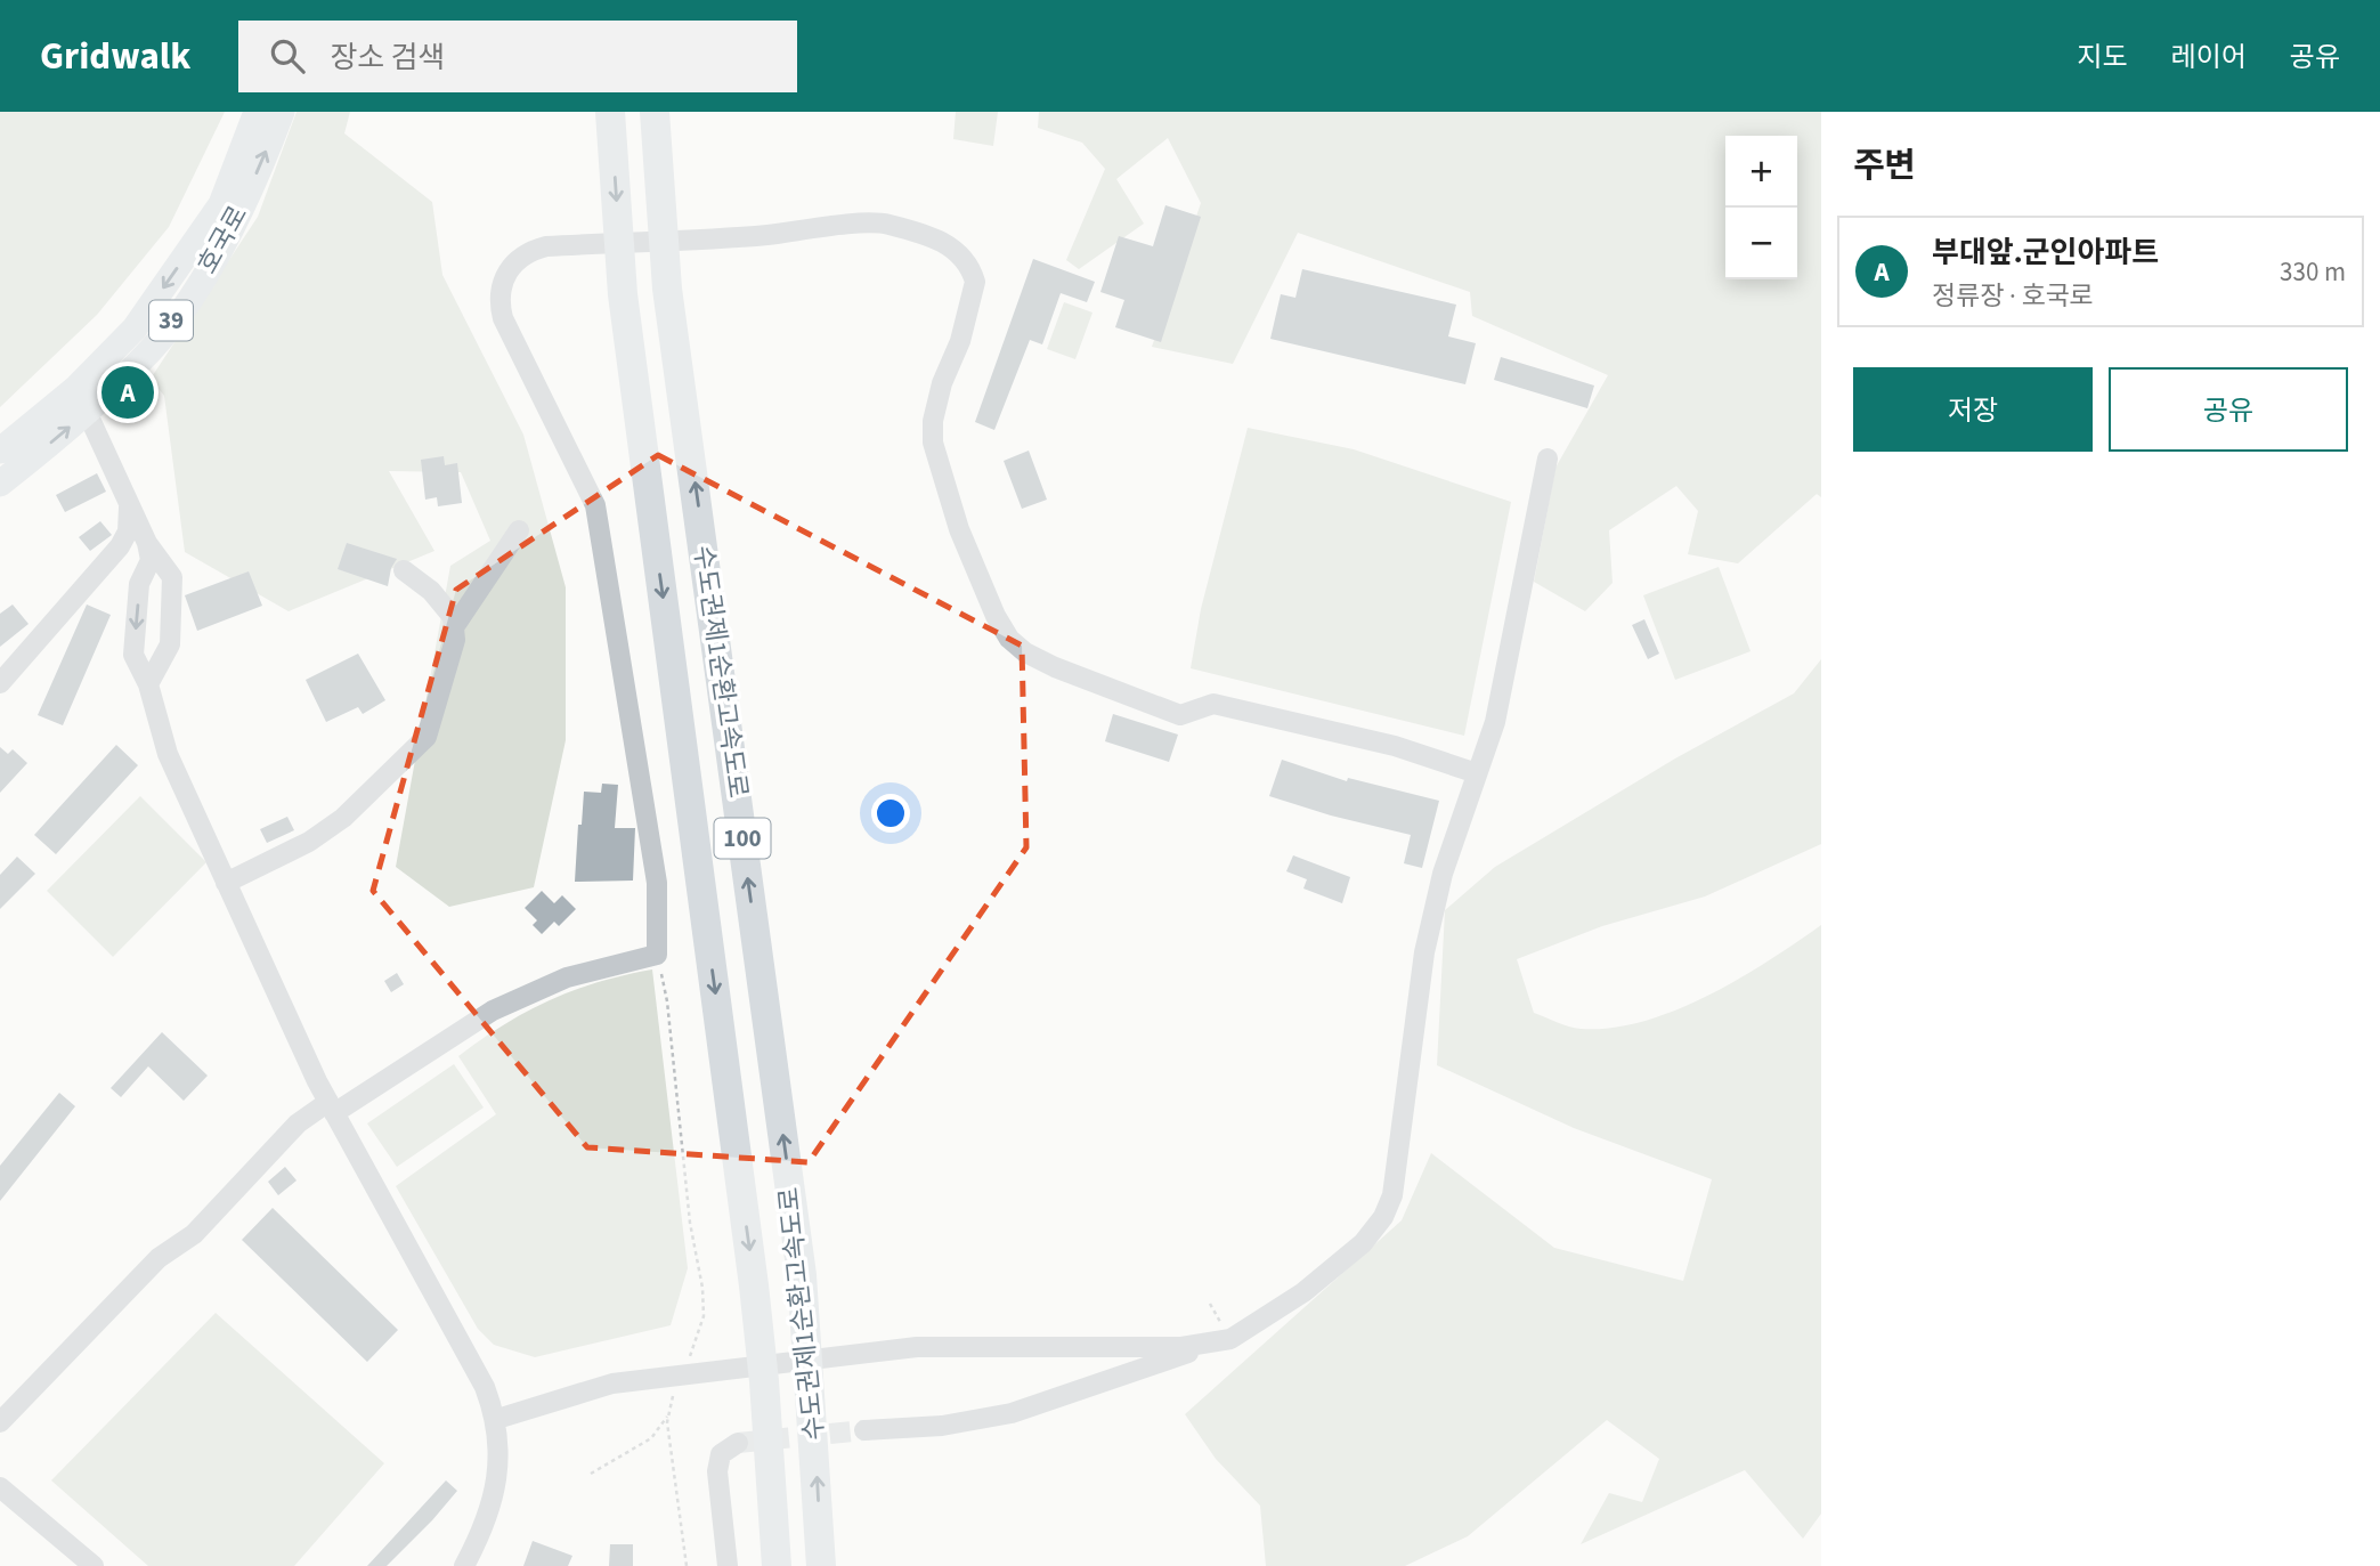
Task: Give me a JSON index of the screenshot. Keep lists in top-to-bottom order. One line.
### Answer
{"streets":{"highway":["수도권제1순환고속도로","100"],"main road":["호국로","39"]},"page":{"header":"Gridwalk","search":"장소 검색","nav":["지도","레이어","공유"],"heading":"주변","map_buttons":["+","−"],"list":[{"mark":"A","name":"부대앞.군인아파트","note":"정류장 · 호국로","value":"330 m"}],"buttons":["저장","공유"],"pins":"A"}}
